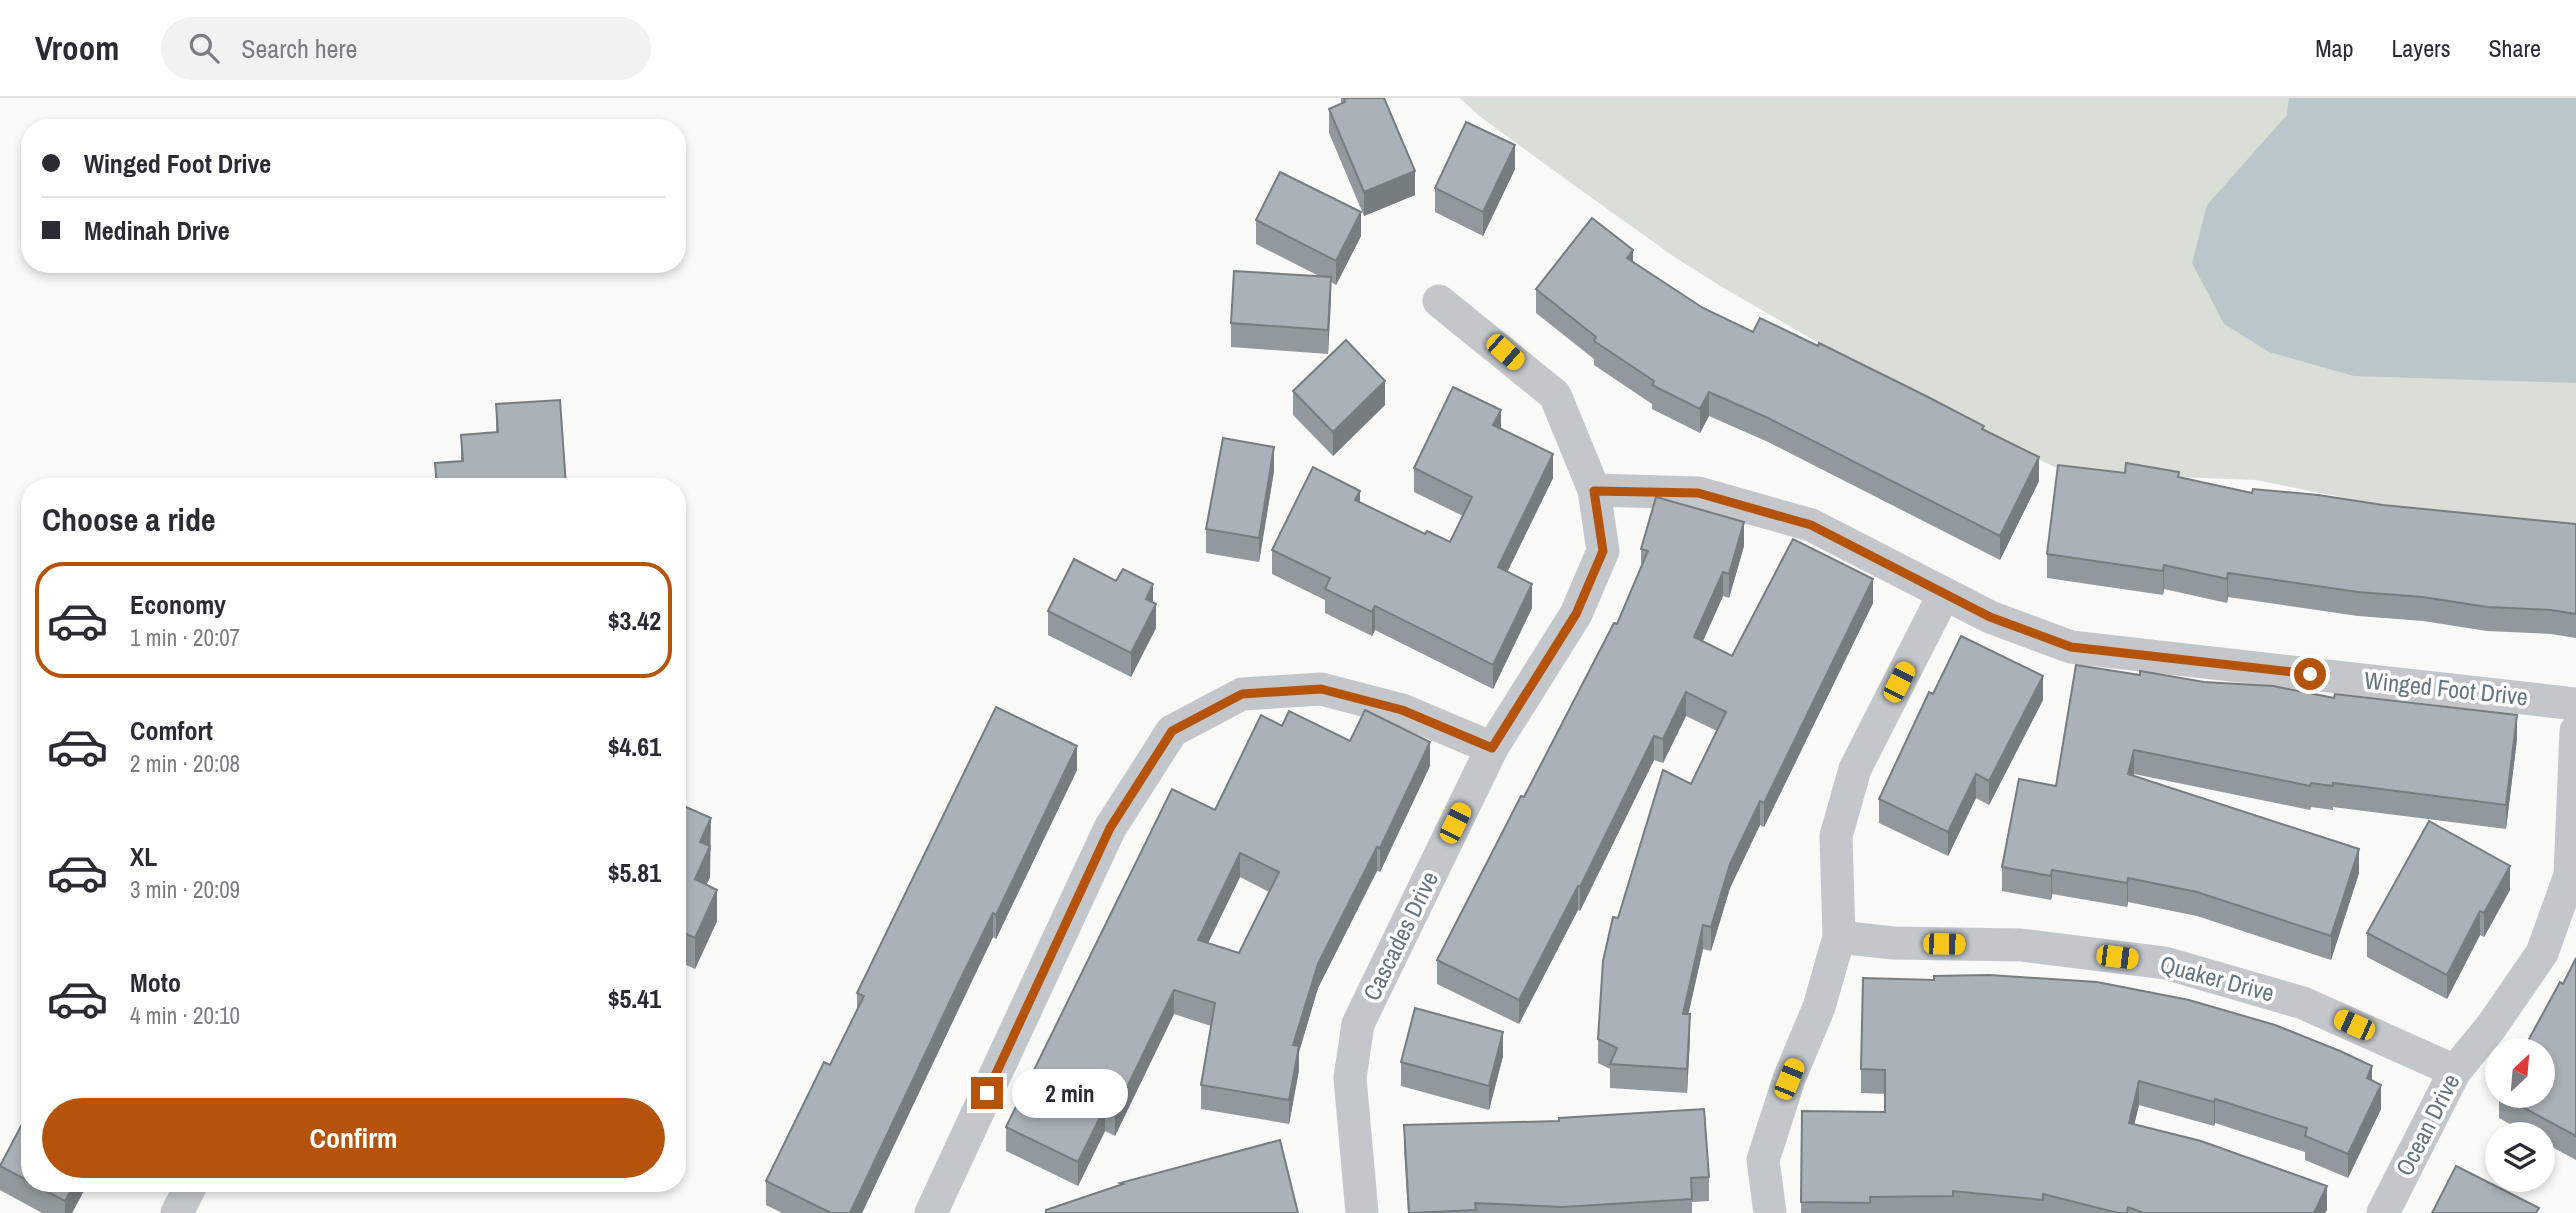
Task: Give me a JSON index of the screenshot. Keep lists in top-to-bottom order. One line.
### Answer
{"streets":{"street":["Winged Foot Drive","Cascades Drive","Quaker Drive","Ocean Drive"]},"crossings":[["Winged Foot Drive","Cascades Drive"],["Quaker Drive","Ocean Drive"]],"north":"top right","page":{"header":"Vroom","search":"Search here","nav":["Map","Layers","Share"],"banner":["Winged Foot Drive","Medinah Drive"],"heading":"Choose a ride","list":[{"name":"Economy","note":"1 min · 20:07","value":"$3.42"},{"name":"Comfort","note":"2 min · 20:08","value":"$4.61"},{"name":"XL","note":"3 min · 20:09","value":"$5.81"},{"name":"Moto","note":"4 min · 20:10","value":"$5.41"}],"bubble":"2 min","buttons":"Confirm"}}
